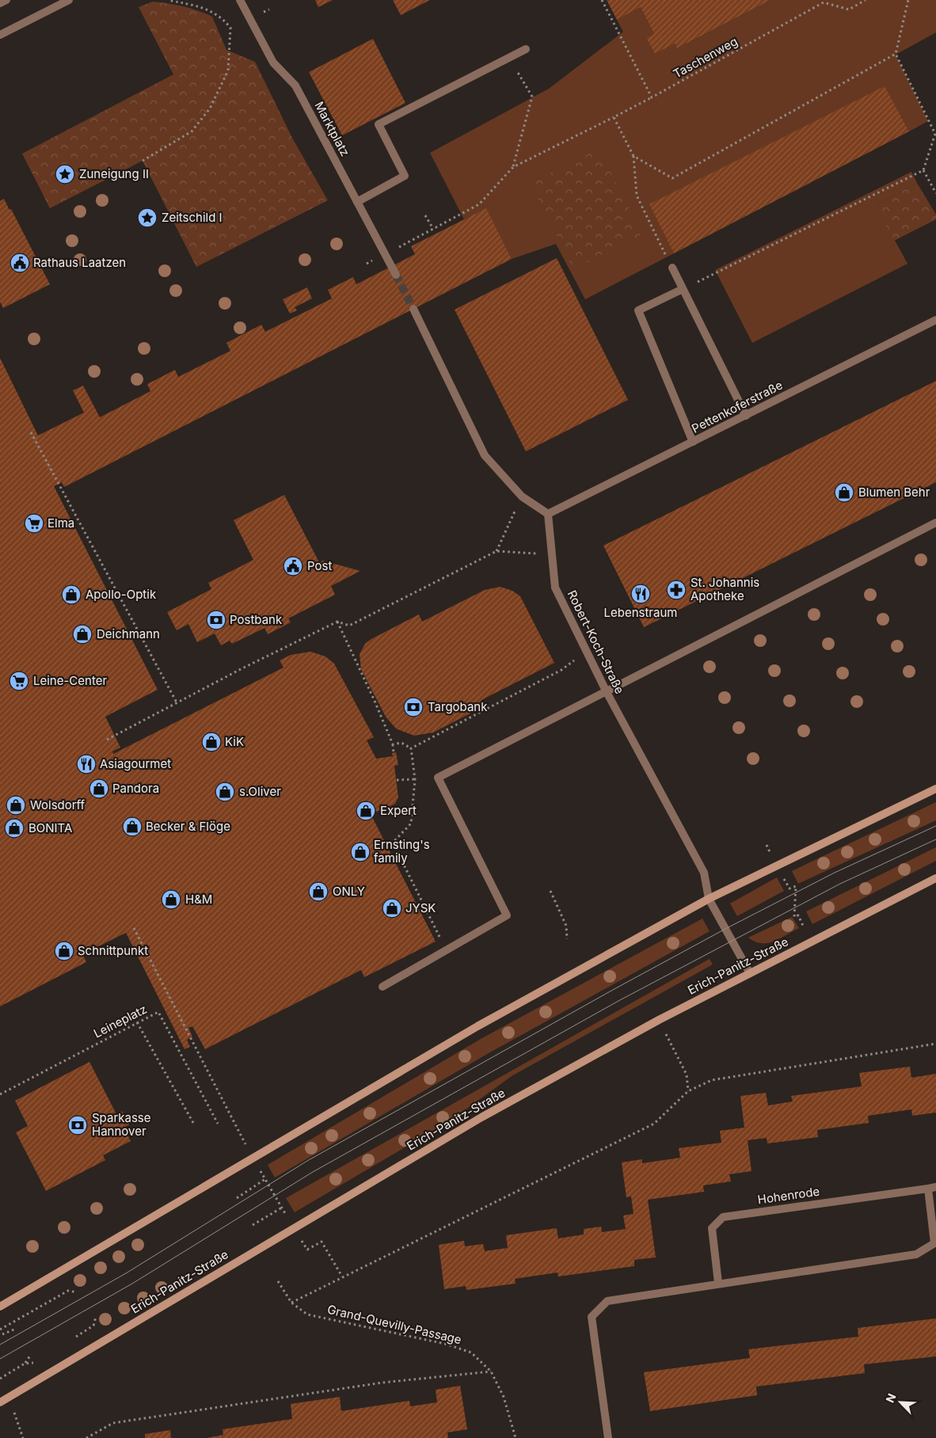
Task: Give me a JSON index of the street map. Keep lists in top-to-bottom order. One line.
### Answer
{"streets":{"main road":["Erich-Panitz-Straße"],"street":["Marktplatz","Pettenkoferstraße","Robert-Koch-Straße","Hohenrode"],"path":["Taschenweg","Leineplatz","Grand-Quevilly-Passage"]},"crossings":[["Pettenkoferstraße","Robert-Koch-Straße"],["Robert-Koch-Straße","Erich-Panitz-Straße"]],"places":{"place":["Zuneigung II","Zeitschild I"],"public building":["Rathaus Laatzen","Post"],"shop":["Blumen Behr","Apollo-Optik","Deichmann","KiK","Pandora","s.Oliver","Wolsdorff","Expert","Becker & Flöge","BONITA","Ernsting's family","ONLY","H&M","JYSK","Schnittpunkt"],"supermarket":["Elma","Leine-Center"],"pharmacy":["St. Johannis Apotheke"],"restaurant":["Lebenstraum","Asiagourmet"],"bank":["Postbank","Targobank","Sparkasse Hannover"]},"north":"top left"}
